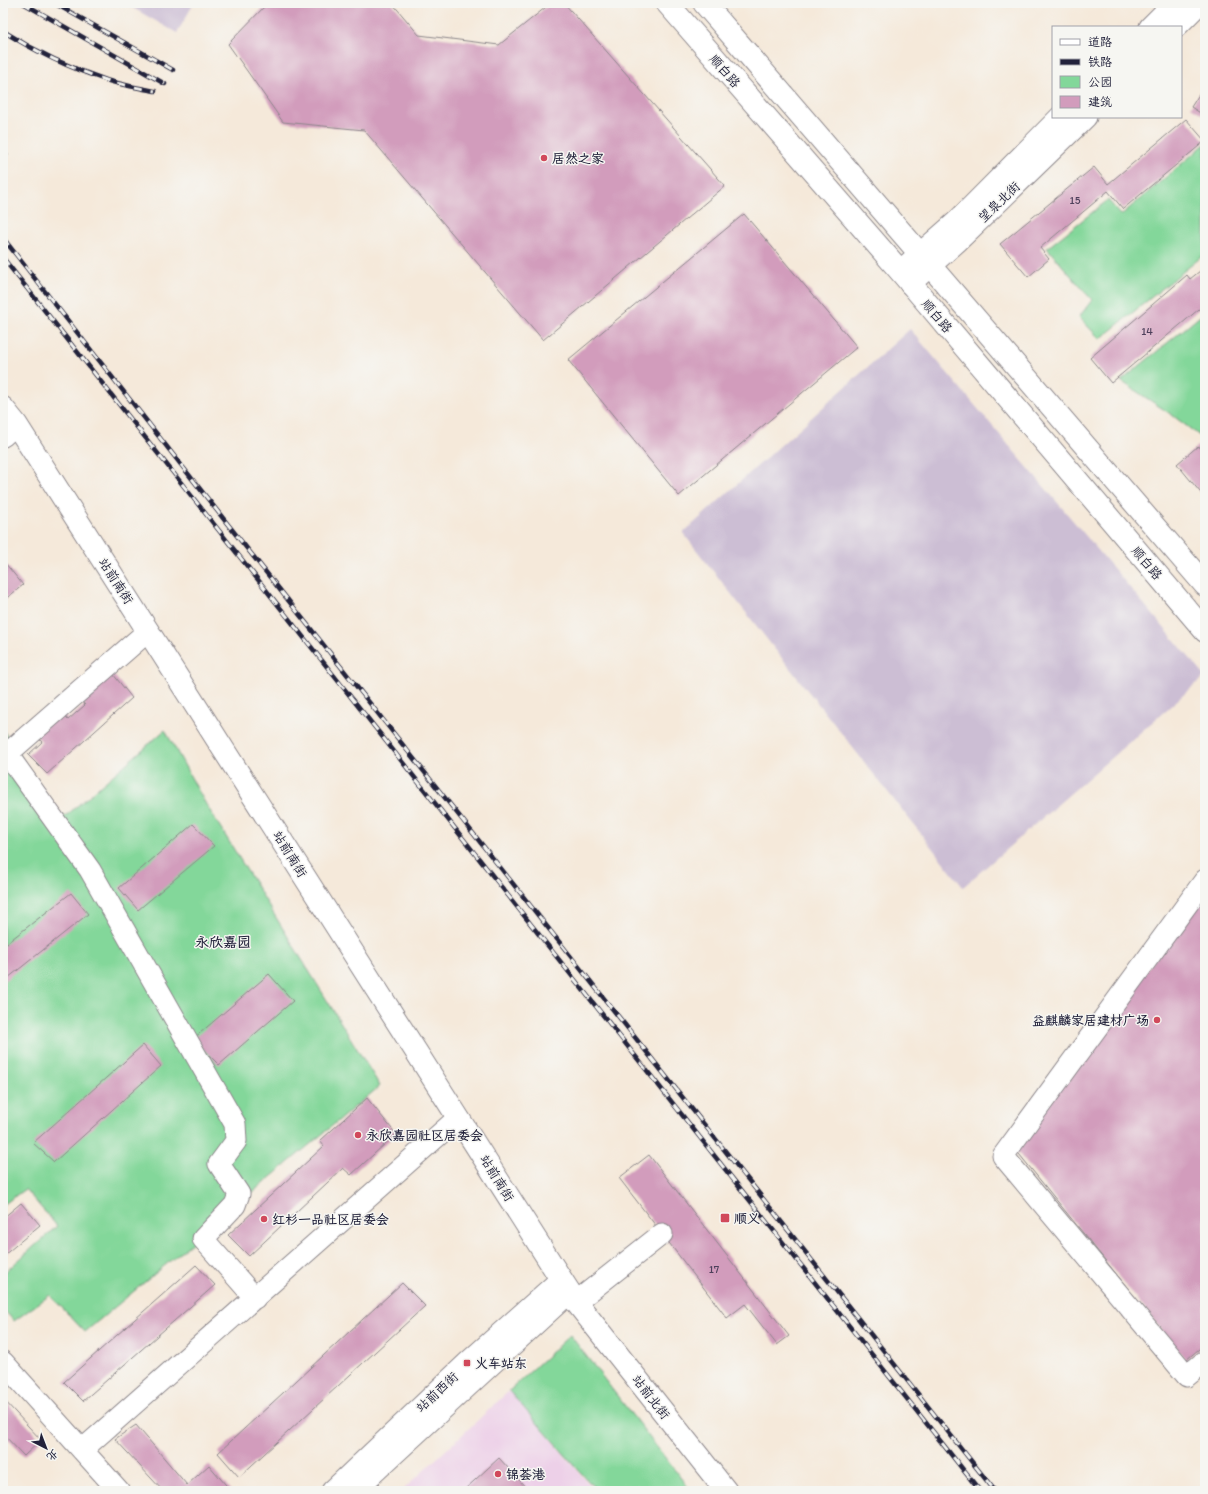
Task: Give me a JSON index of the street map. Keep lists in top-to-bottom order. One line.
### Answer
{"streets":{"main road":["顺白路","站前南街","站前北街"],"street":["望泉北街","站前西街"]},"crossings":[["顺白路","望泉北街"],["站前南街","站前西街"],["站前南街","站前北街"],["站前西街","站前北街"]],"districts":["永欣嘉园"],"places":{"other":["居然之家","益麒麟家居建材广场","永欣嘉园社区居委会","红杉一品社区居委会","锦荟港"],"transit":["顺义","火车站东"]},"house_numbers":["15","14","17"],"legend":["道路","铁路","公园","建筑"],"north":"bottom right"}
